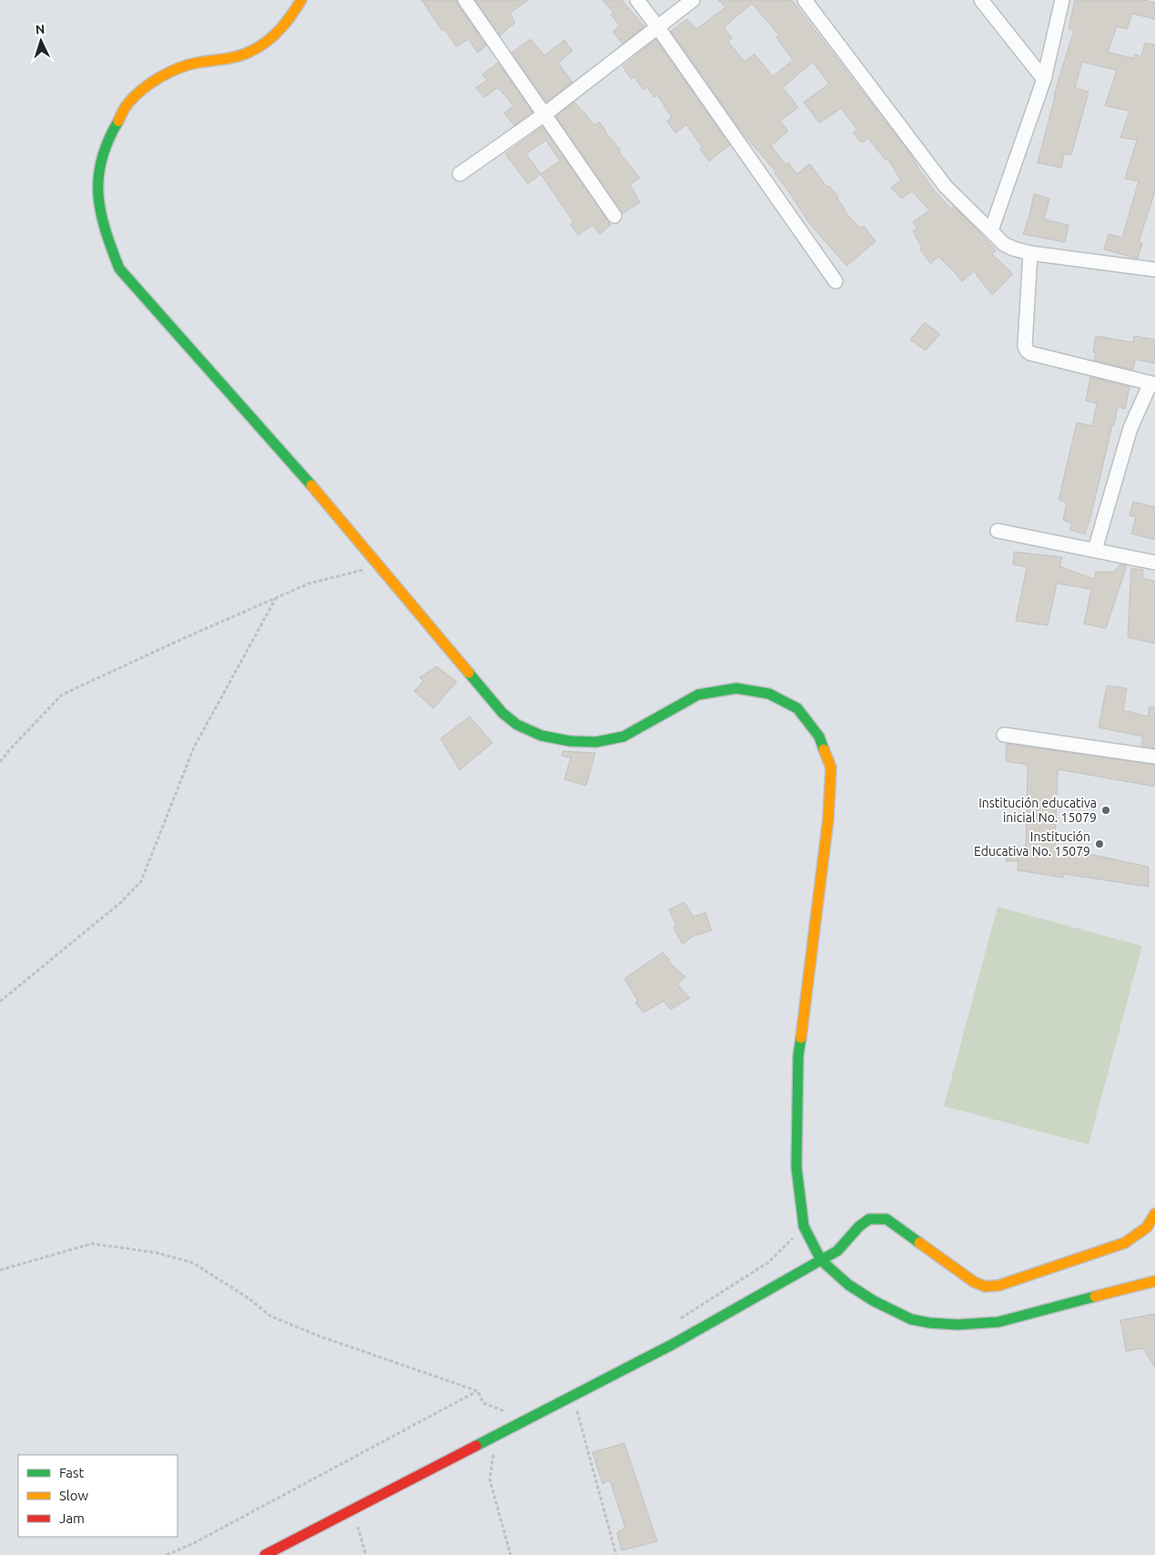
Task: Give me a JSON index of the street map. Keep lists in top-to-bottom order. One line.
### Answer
{"places":["Institución educativa inicial No. 15079","Institución Educativa No. 15079"],"legend":["Fast","Slow","Jam"],"north":"top"}
